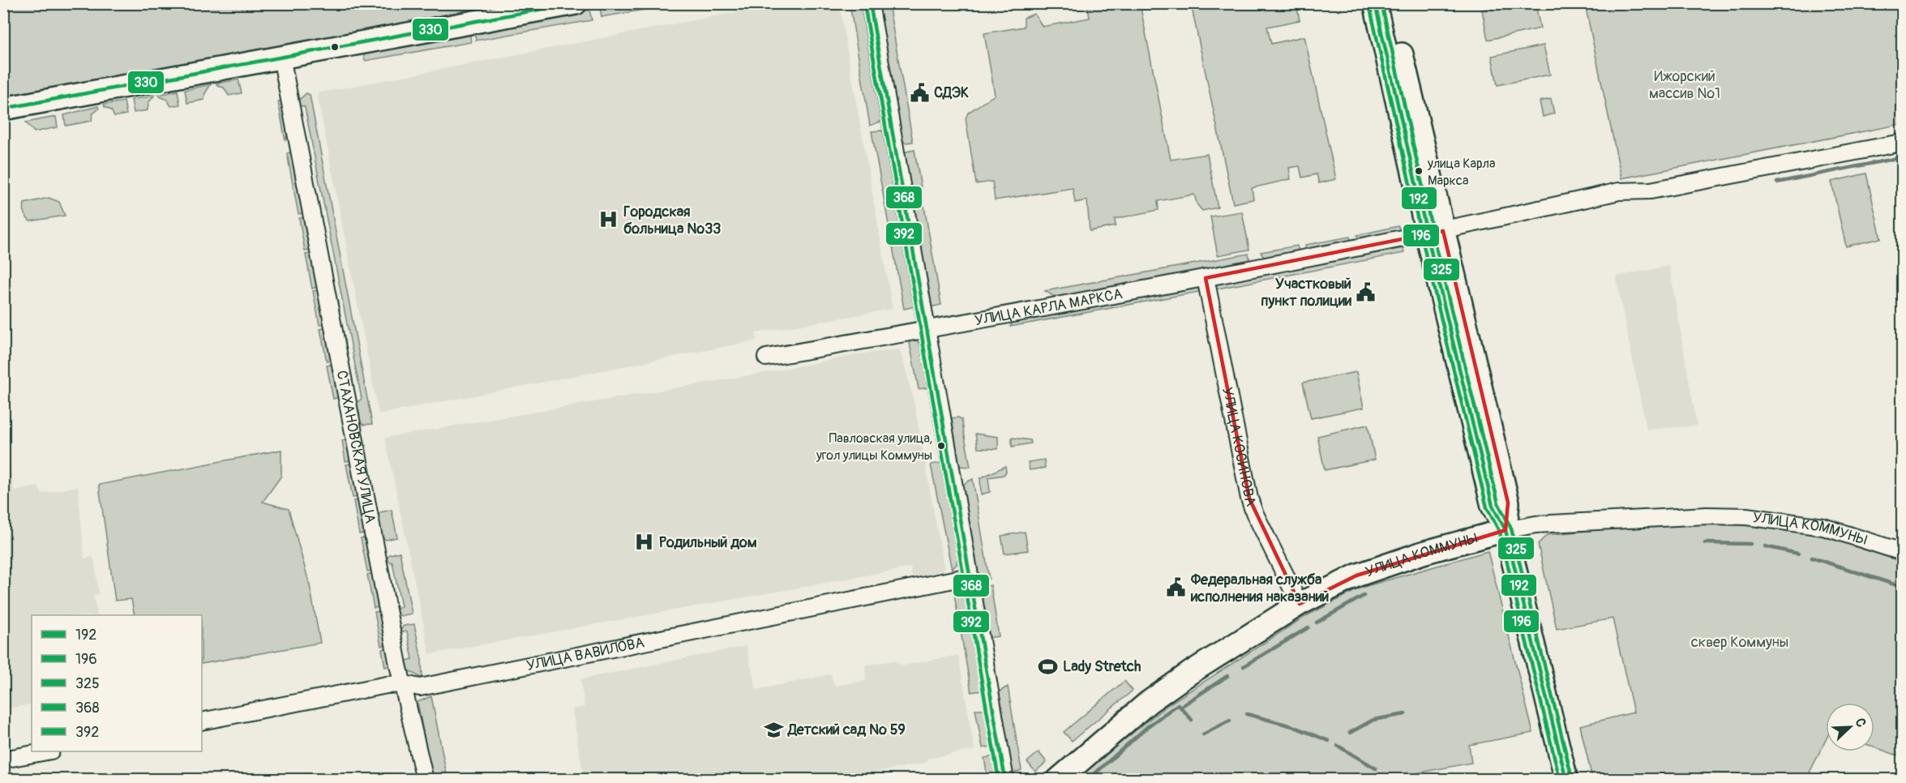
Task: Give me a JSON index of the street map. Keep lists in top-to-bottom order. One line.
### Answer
{"streets":{"street":["УЛИЦА КАРЛА МАРКСА","УЛИЦА КОСИНОВА","СТАХАНОВСКАЯ УЛИЦА","УЛИЦА КОММУНЫ","УЛИЦА ВАВИЛОВА"]},"crossings":[["УЛИЦА КАРЛА МАРКСА","УЛИЦА КОСИНОВА"],["УЛИЦА КОСИНОВА","УЛИЦА КОММУНЫ"],["СТАХАНОВСКАЯ УЛИЦА","УЛИЦА ВАВИЛОВА"]],"parks":["Ижорский массив №1","сквер Коммуны"],"places":{"public building":["СДЭК","Участковый пункт полиции","Федеральная служба исполнения наказаний"],"other":["улица Карла Маркса","Павловская улица, угол улицы Коммуны"],"hospital":["Городская больница №33","Родильный дом"],"sports":["Lady Stretch"],"school or university":["Детский сад № 59"]},"lines":["transit line 192","transit line 325","transit line 368","transit line 330","transit line 392","transit line 196"],"legend":["192","196","325","368","392"],"north":"top right"}
